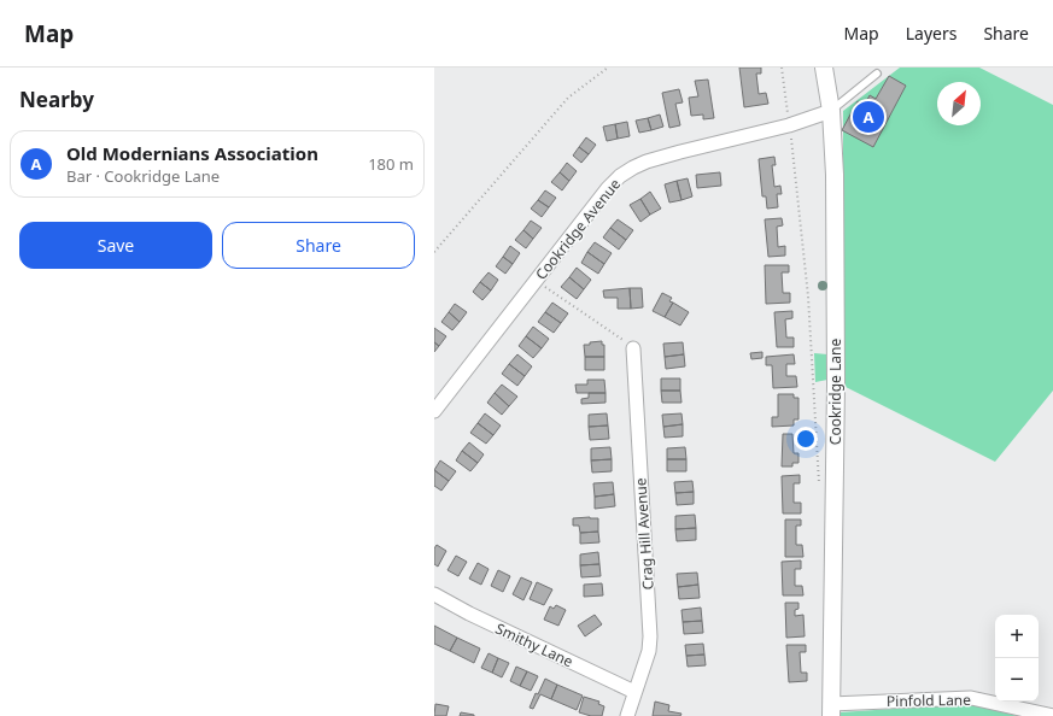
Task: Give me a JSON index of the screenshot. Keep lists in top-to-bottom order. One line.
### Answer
{"streets":{"street":["Cookridge Avenue","Cookridge Lane","Crag Hill Avenue","Smithy Lane","Pinfold Lane"]},"crossings":[["Cookridge Avenue","Cookridge Lane"],["Cookridge Lane","Pinfold Lane"],["Crag Hill Avenue","Smithy Lane"]],"north":"top right","page":{"header":"Map","nav":["Map","Layers","Share"],"heading":"Nearby","pins":"A","list":[{"mark":"A","name":"Old Modernians Association","note":"Bar · Cookridge Lane","value":"180 m"}],"buttons":["Save","Share"],"map_buttons":["+","−"]}}
